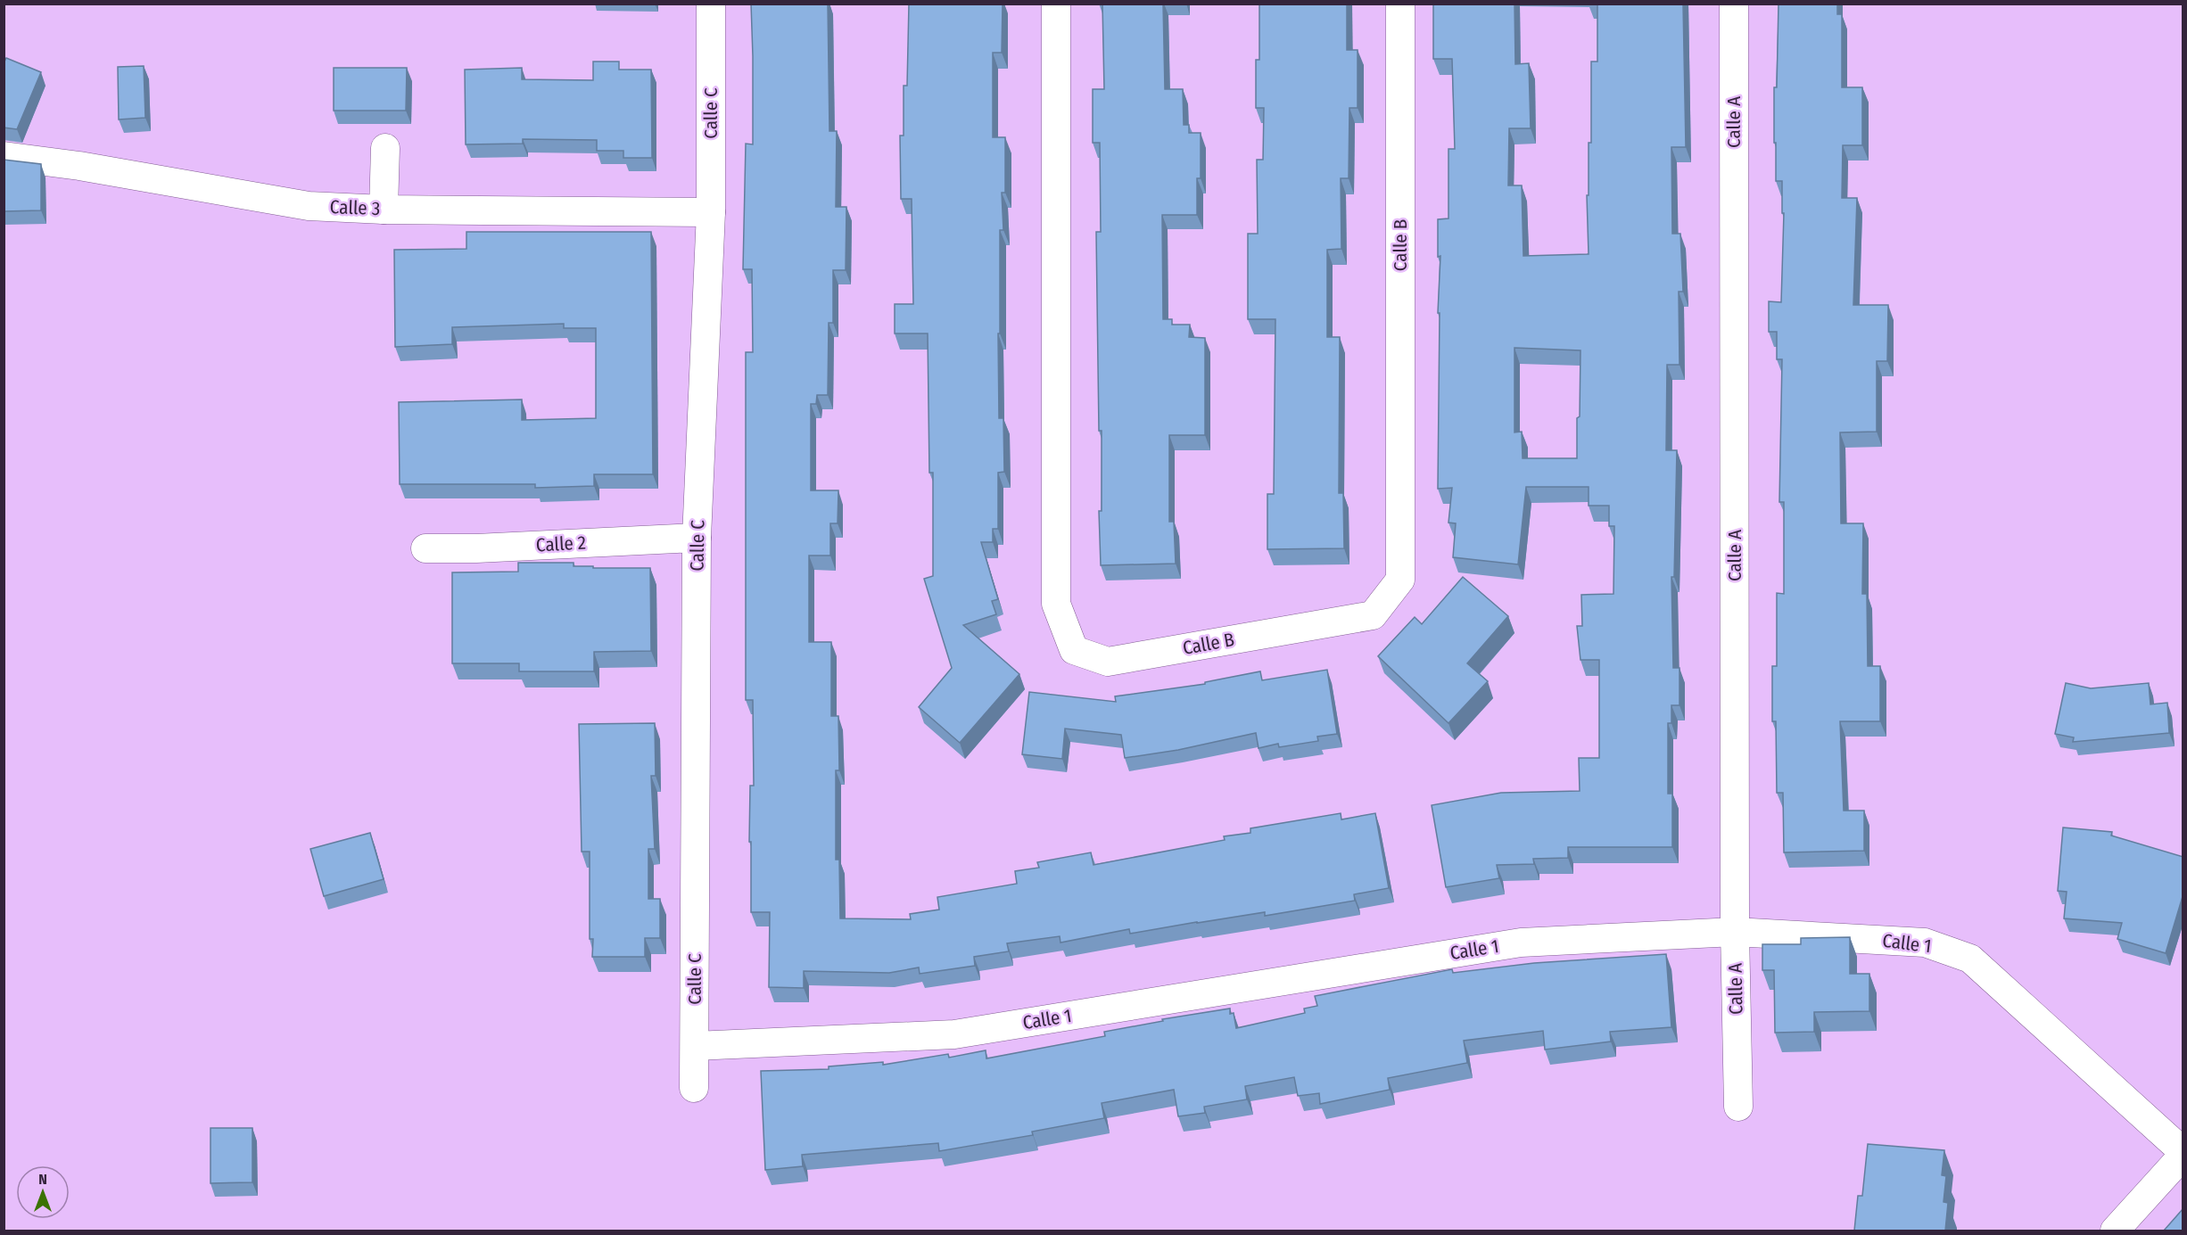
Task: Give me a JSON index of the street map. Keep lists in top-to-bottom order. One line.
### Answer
{"streets":{"street":["Calle C","Calle A","Calle 3","Calle B","Calle 2","Calle 1"]},"crossings":[["Calle C","Calle 3"],["Calle C","Calle 2"],["Calle C","Calle 1"],["Calle A","Calle 1"]],"north":"top"}
